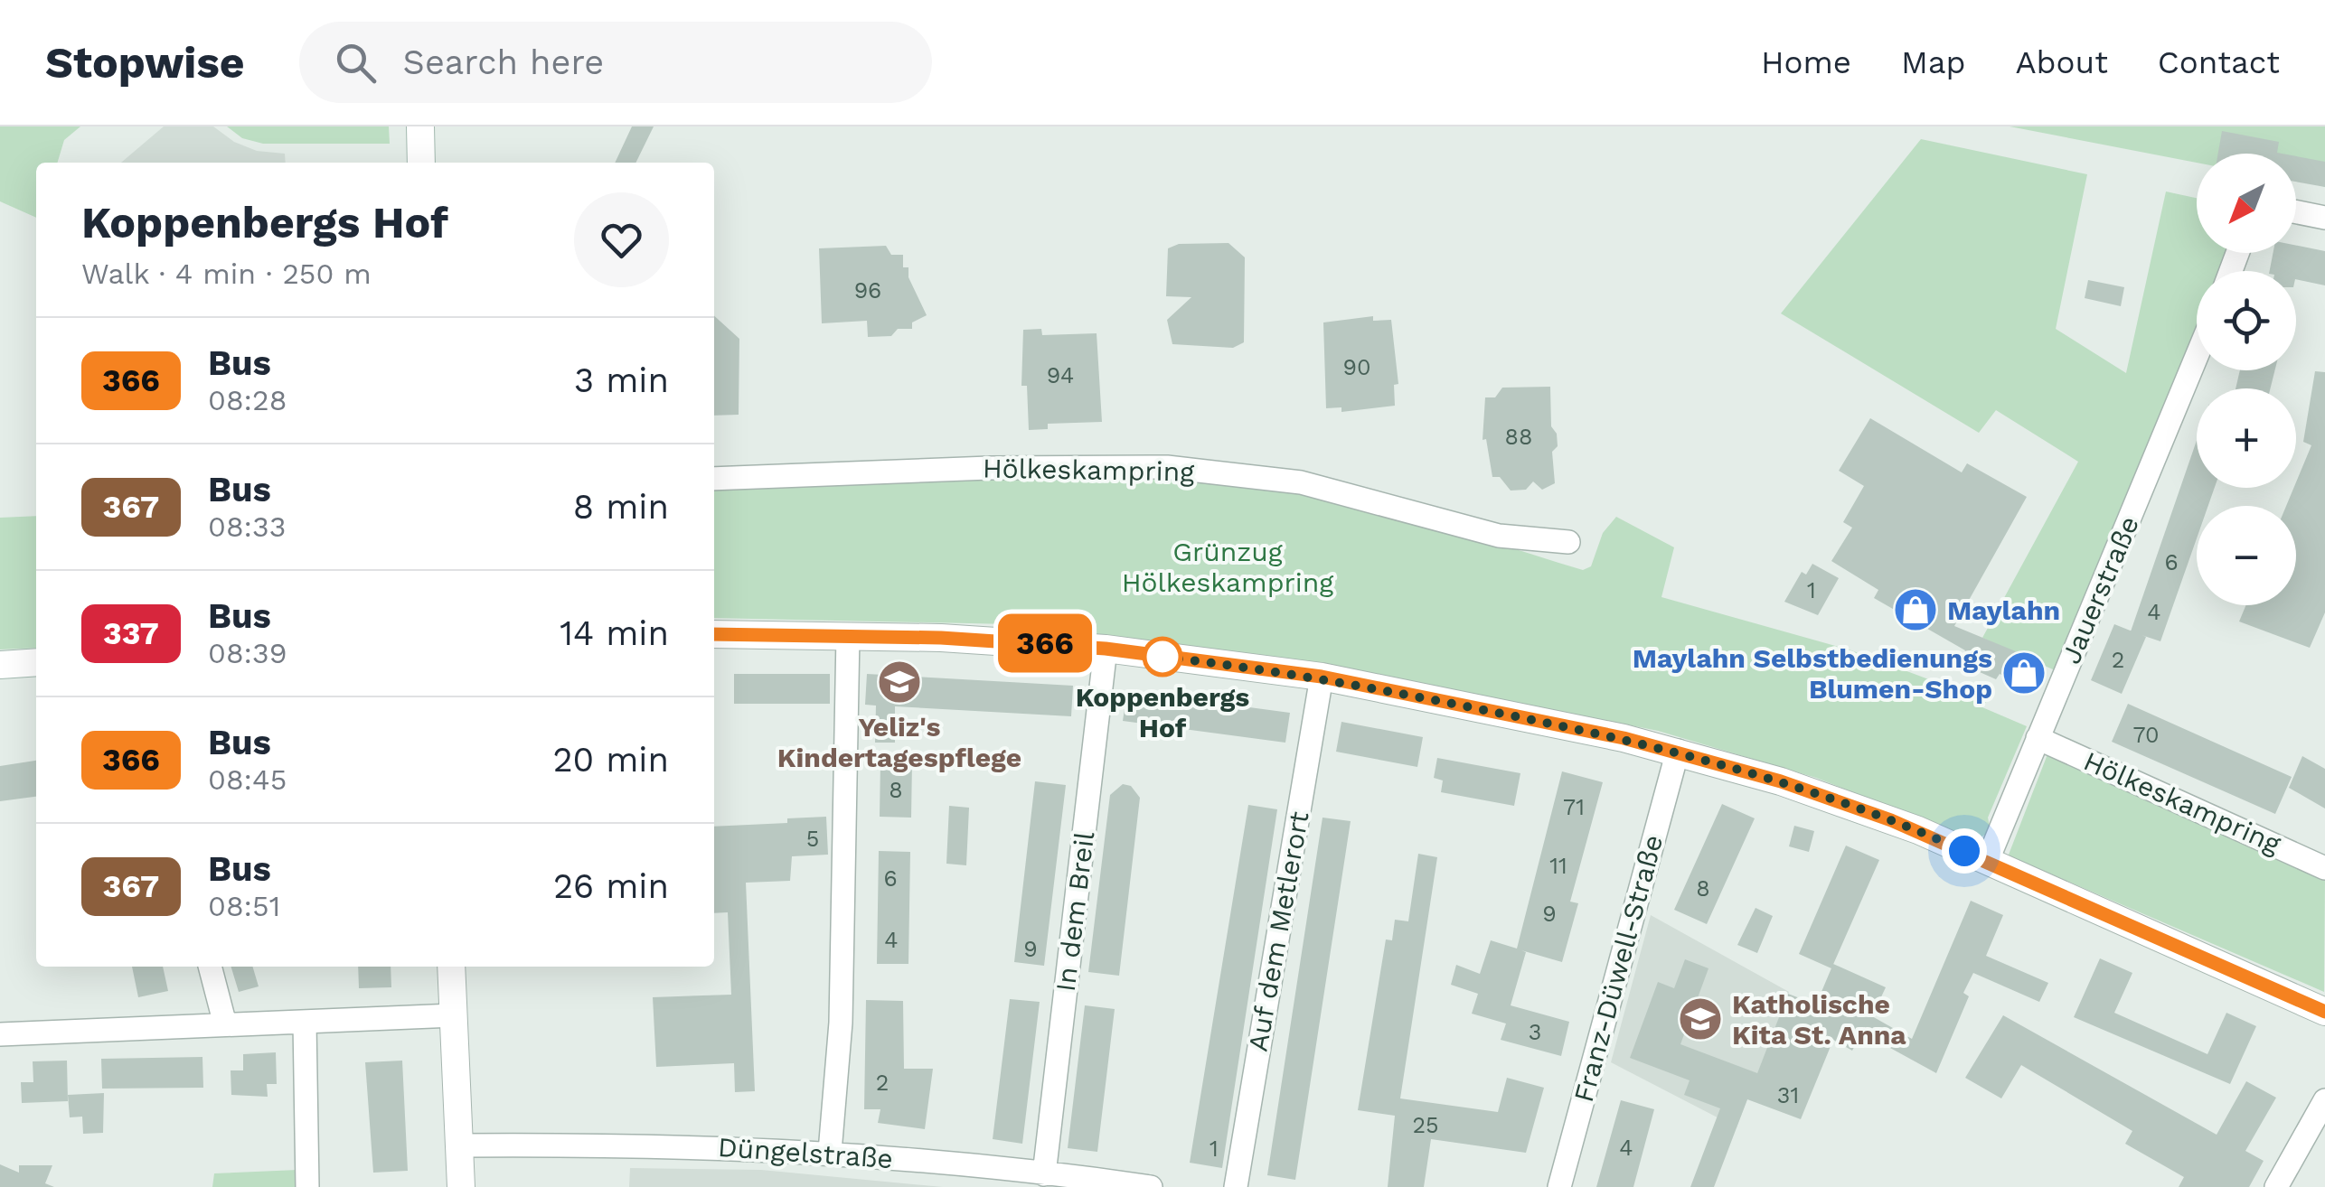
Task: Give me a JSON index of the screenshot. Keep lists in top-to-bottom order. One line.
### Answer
{"streets":{"street":["Hölkeskampring","Jauerstraße","In dem Breil","Auf dem Metlerort","Franz-Düwell-Straße","Düngelstraße"]},"crossings":[["Hölkeskampring","Jauerstraße"],["In dem Breil","Düngelstraße"]],"parks":["Grünzug Hölkeskampring"],"places":{"shop":["Maylahn","Maylahn Selbstbedienungs Blumen-Shop"],"other":["Koppenbergs Hof"],"school or university":["Yeliz's Kindertagespflege","Katholische Kita St. Anna"]},"lines":["bus line 366"],"house_numbers":["96","90","94","88","6","1","4","2","70","8","71","5","11","6","8","9","4","9","3","2","31","25","4","1"],"north":"bottom left","page":{"header":"Stopwise","search":"Search here","nav":["Home","Map","About","Contact"],"on_map":"366","map_buttons":["+","−"],"heading":["Koppenbergs Hof","Walk · 4 min · 250 m"],"list":[{"mark":"366","name":"Bus","note":"08:28","value":"3 min"},{"mark":"367","name":"Bus","note":"08:33","value":"8 min"},{"mark":"337","name":"Bus","note":"08:39","value":"14 min"},{"mark":"366","name":"Bus","note":"08:45","value":"20 min"},{"mark":"367","name":"Bus","note":"08:51","value":"26 min"}]}}
